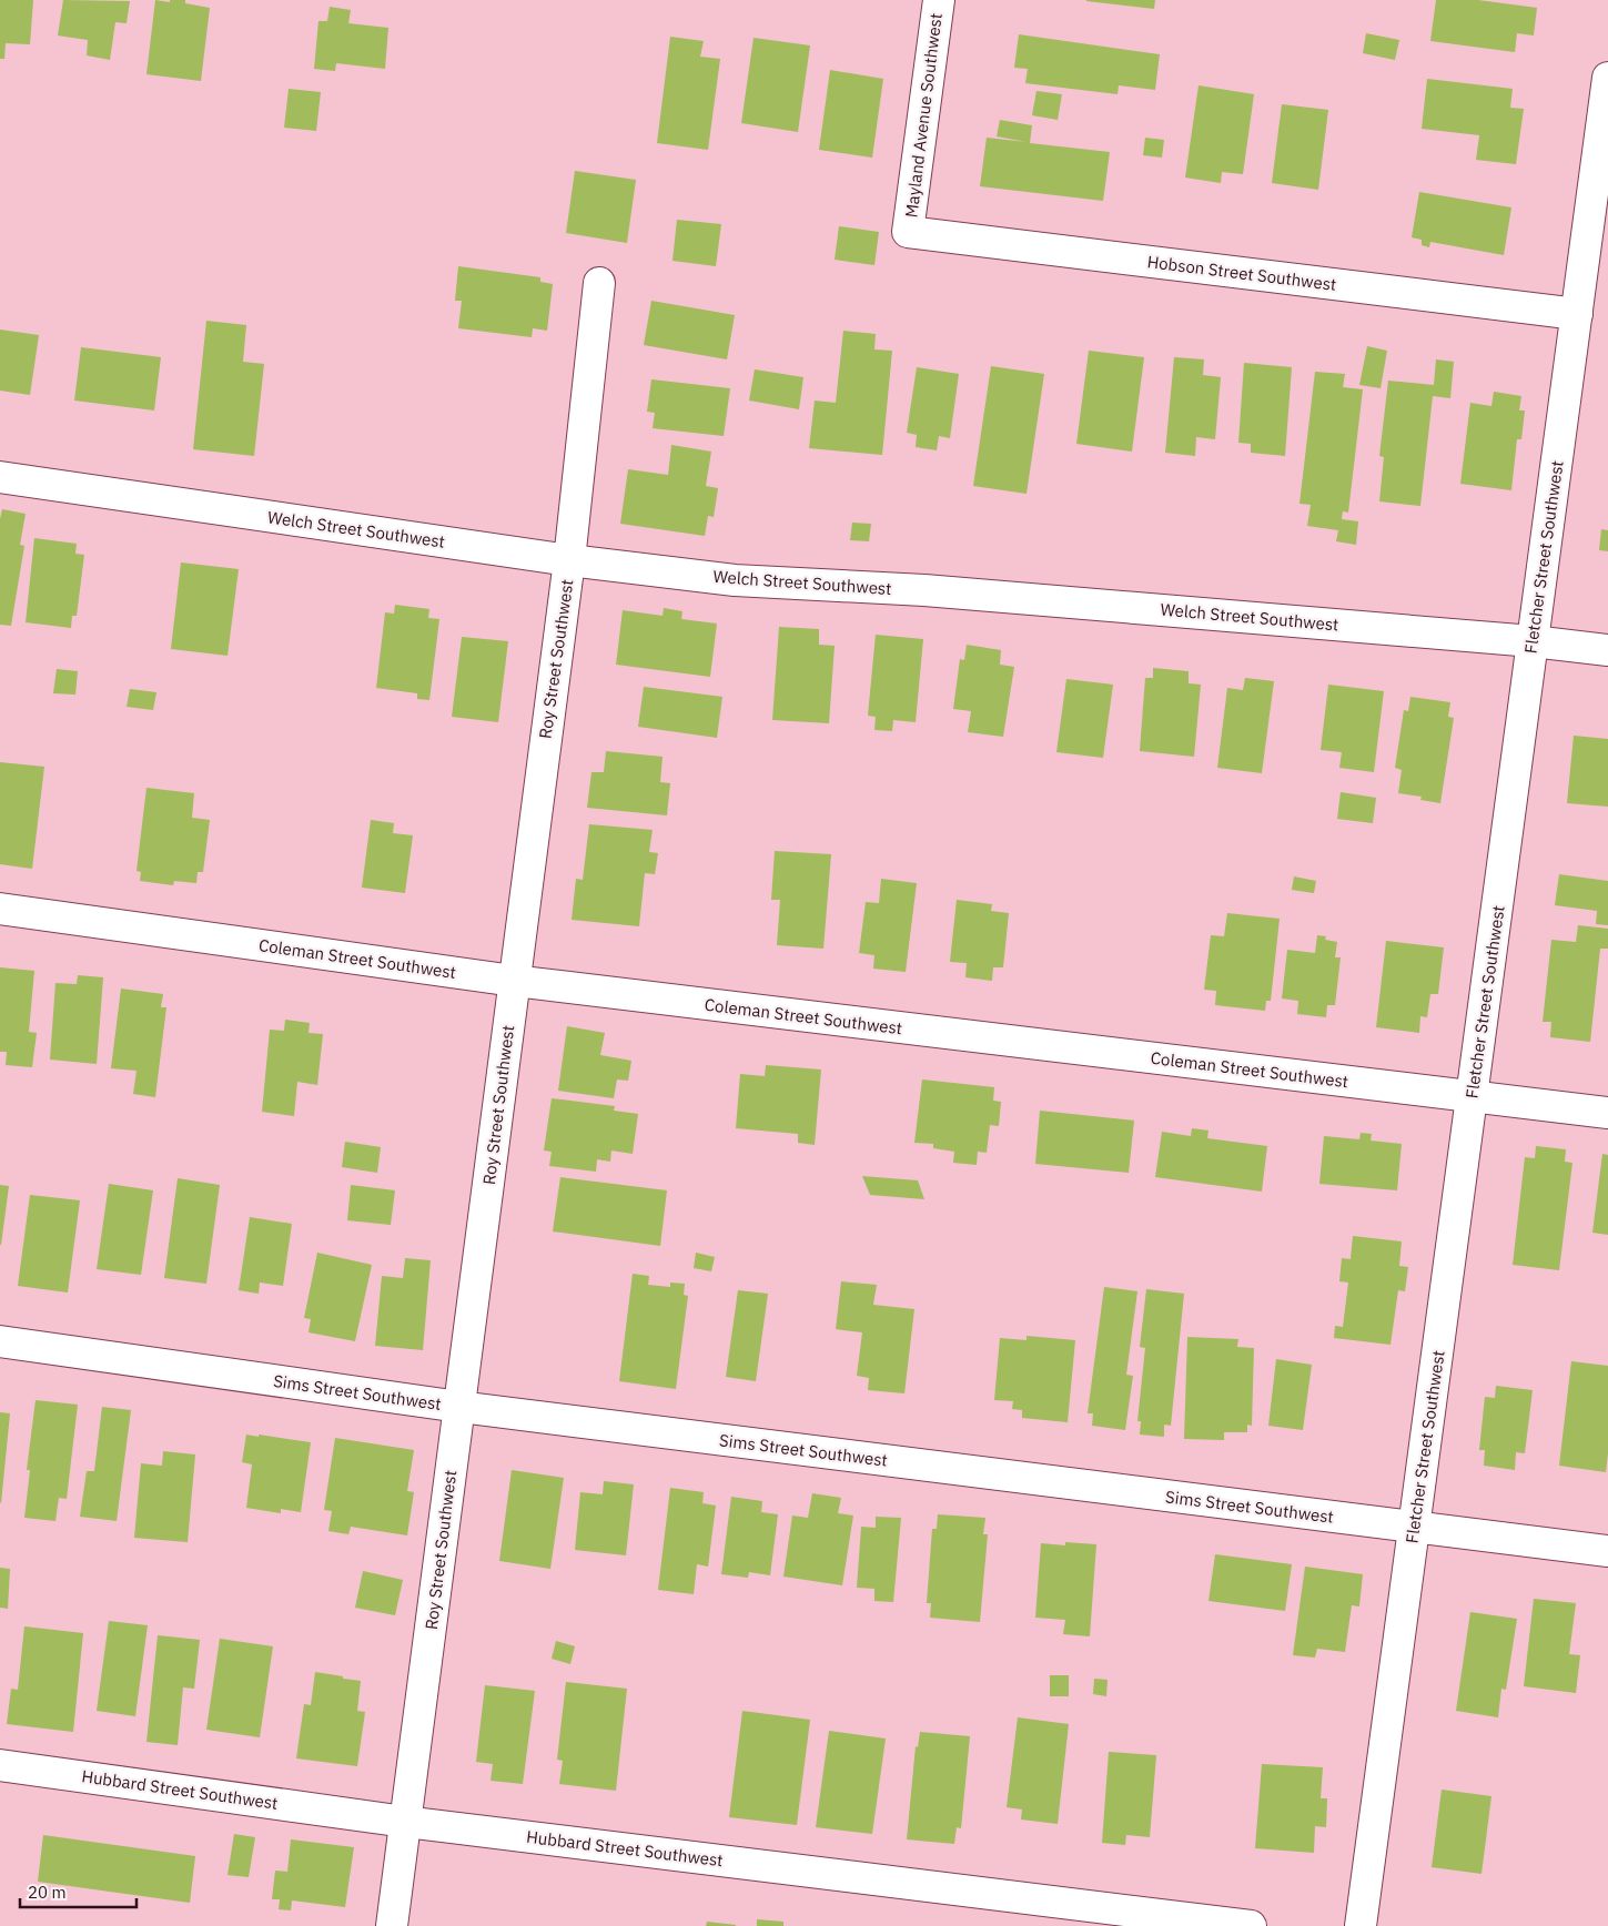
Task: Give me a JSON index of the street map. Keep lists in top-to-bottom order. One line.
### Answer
{"streets":{"street":["Mayland Avenue Southwest","Hobson Street Southwest","Welch Street Southwest","Fletcher Street Southwest","Roy Street Southwest","Coleman Street Southwest","Sims Street Southwest","Hubbard Street Southwest"]},"crossings":[["Mayland Avenue Southwest","Hobson Street Southwest"],["Hobson Street Southwest","Fletcher Street Southwest"],["Welch Street Southwest","Fletcher Street Southwest"],["Welch Street Southwest","Roy Street Southwest"],["Fletcher Street Southwest","Coleman Street Southwest"],["Fletcher Street Southwest","Sims Street Southwest"],["Roy Street Southwest","Coleman Street Southwest"],["Roy Street Southwest","Sims Street Southwest"],["Roy Street Southwest","Hubbard Street Southwest"]],"scale_bar":"20 m"}
